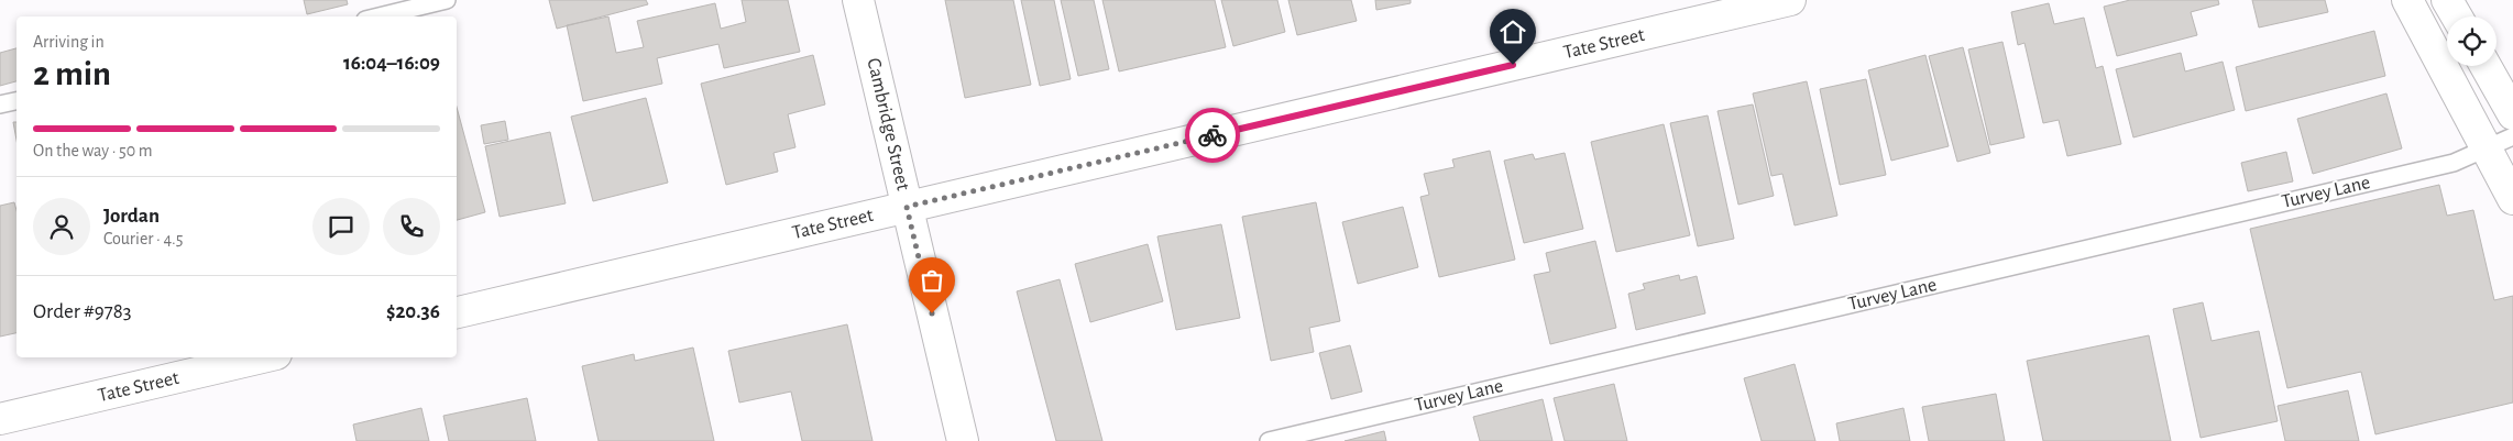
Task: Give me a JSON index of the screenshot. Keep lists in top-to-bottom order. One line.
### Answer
{"streets":{"street":["Tate Street","Cambridge Street"],"lane":["Turvey Lane"]},"crossings":[["Tate Street","Cambridge Street"]],"page":{"heading":["2 min","Arriving in","16:04–16:09"],"panel":["Jordan","Courier · 4.5","Order #9783","$20.36"],"bar":"On the way · 50 m"}}
